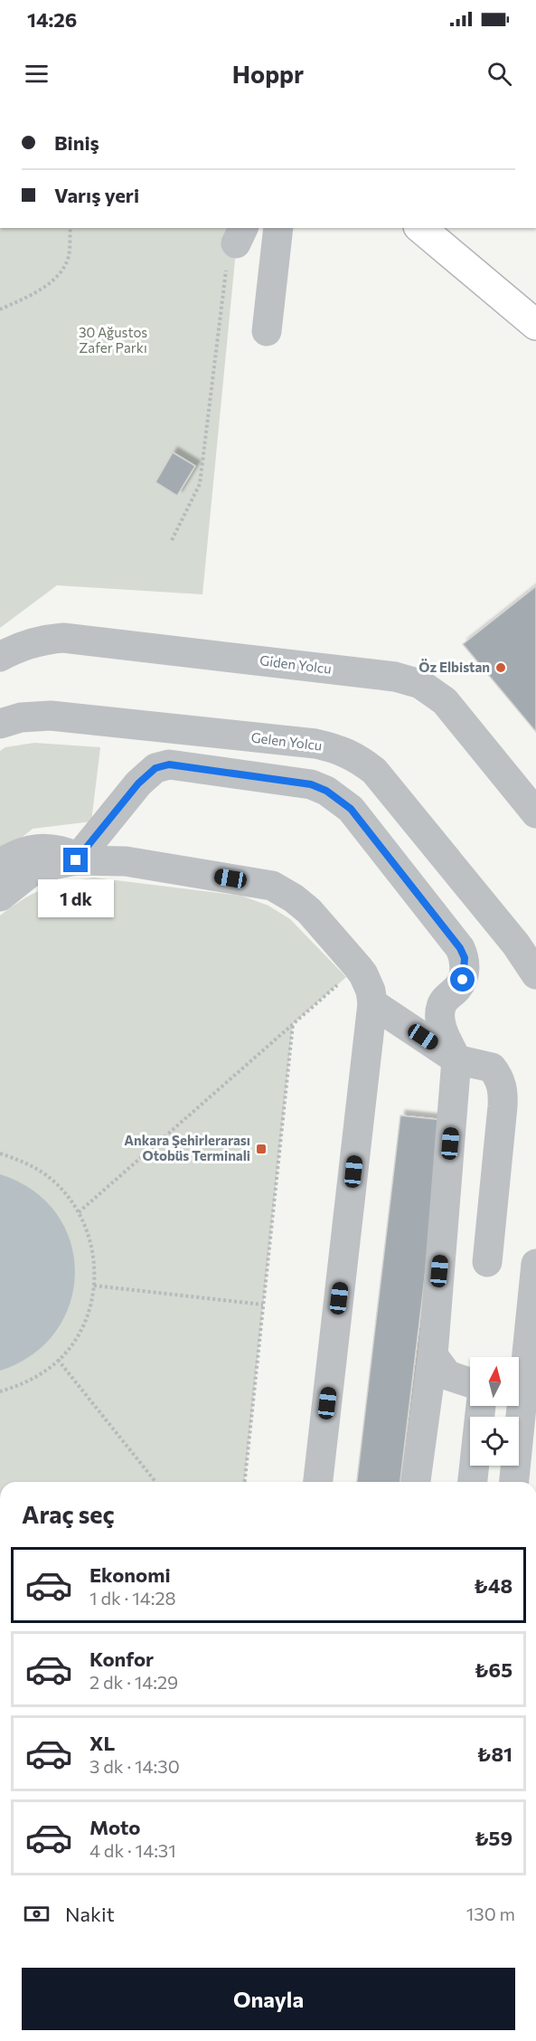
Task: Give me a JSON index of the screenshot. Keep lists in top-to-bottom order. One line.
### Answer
{"streets":{"lane":["Giden Yolcu","Gelen Yolcu"]},"parks":["30 Ağustos Zafer Parkı"],"places":{"other":["Öz Elbistan"],"transit":["Ankara Şehirlerarası Otobüs Terminali"]},"north":"top","page":{"status":"14:26","header":"Hoppr","banner":["Biniş","Varış yeri"],"bubble":"1 dk","heading":"Araç seç","list":[{"name":"Ekonomi","note":"1 dk · 14:28","value":"₺48"},{"name":"Konfor","note":"2 dk · 14:29","value":"₺65"},{"name":"XL","note":"3 dk · 14:30","value":"₺81"},{"name":"Moto","note":"4 dk · 14:31","value":"₺59"}],"pay":["Nakit","130 m"],"buttons":"Onayla"}}
